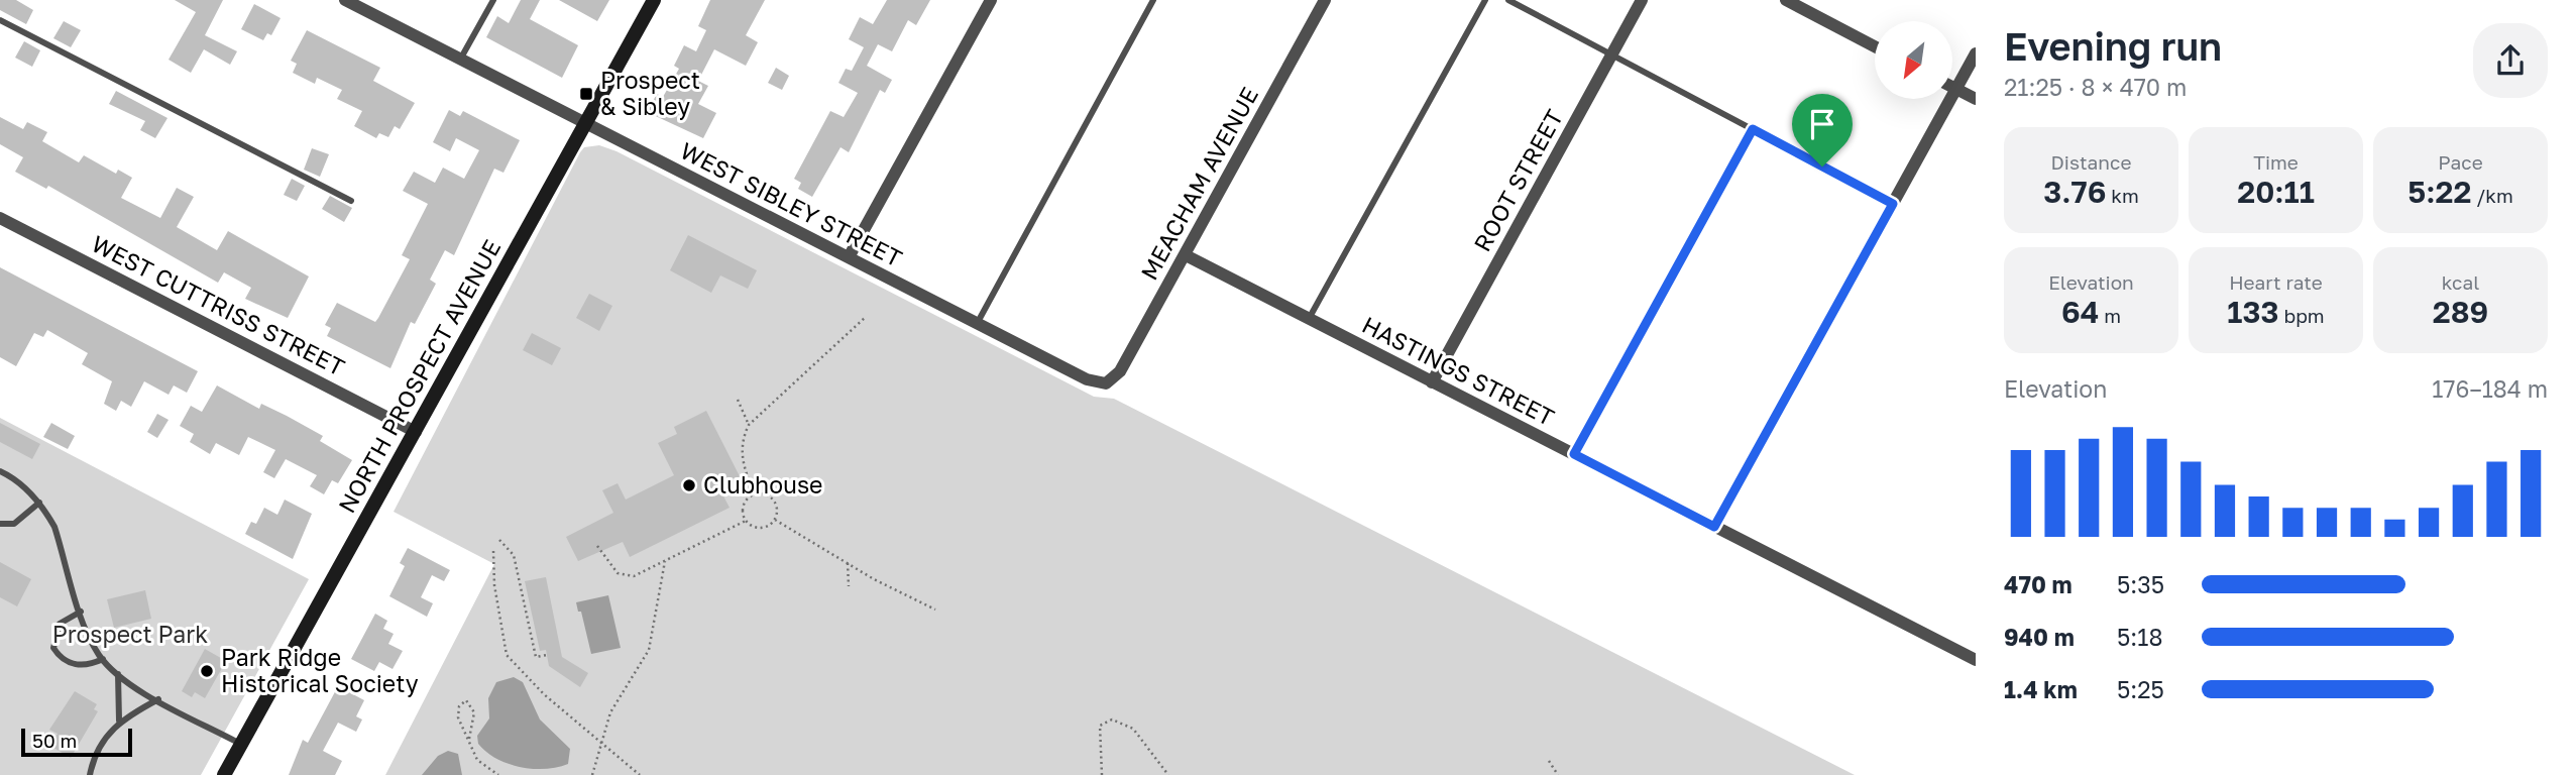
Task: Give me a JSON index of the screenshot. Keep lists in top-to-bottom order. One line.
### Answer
{"streets":{"street":["ROOT STREET","MEACHAM AVENUE","WEST SIBLEY STREET","WEST CUTTRISS STREET","HASTINGS STREET","NORTH PROSPECT AVENUE"]},"crossings":[["ROOT STREET","HASTINGS STREET"],["MEACHAM AVENUE","WEST SIBLEY STREET"],["MEACHAM AVENUE","HASTINGS STREET"],["WEST SIBLEY STREET","NORTH PROSPECT AVENUE"],["WEST CUTTRISS STREET","NORTH PROSPECT AVENUE"]],"parks":["Prospect Park"],"places":{"transit":["Prospect & Sibley"],"other":["Clubhouse","Park Ridge Historical Society"]},"scale_bar":"50 m","north":"bottom left","page":{"heading":["Evening run","21:25 · 8 × 470 m"],"stats":[["Distance","3.76 km"],["Time","20:11"],["Pace","5:22 /km"],["Elevation","64 m"],["Heart rate","133 bpm"],["kcal","289"]],"chart":["Elevation","176–184 m"],"list":[{"name":"470 m","note":"5:35"},{"name":"940 m","note":"5:18"},{"name":"1.4 km","note":"5:25"}],"scale":"50 m"}}
